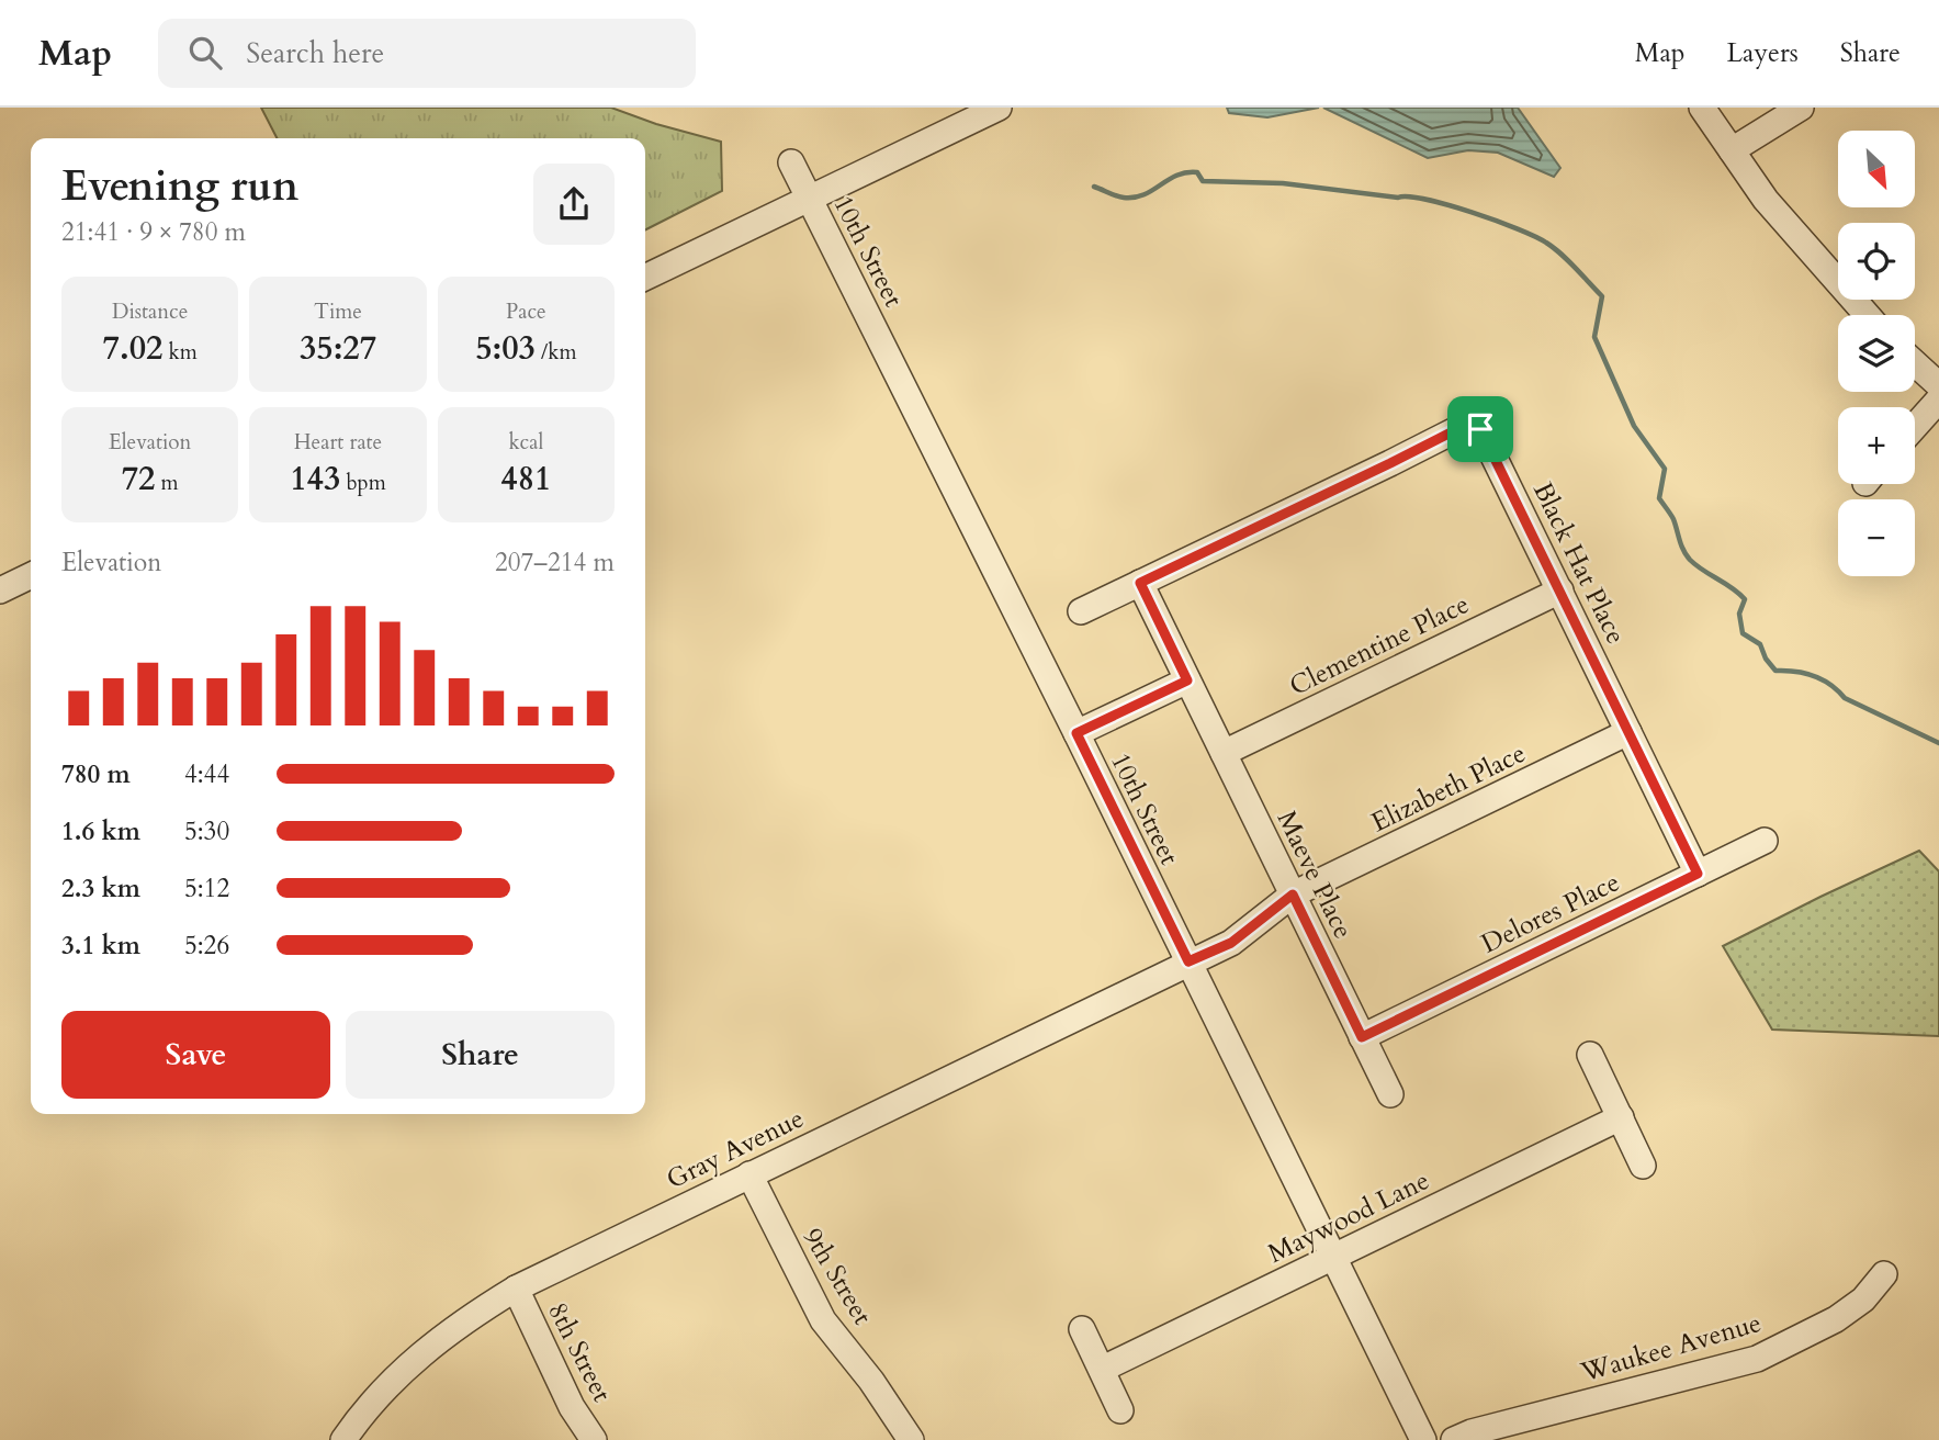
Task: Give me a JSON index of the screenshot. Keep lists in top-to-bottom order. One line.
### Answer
{"streets":{"street":["10th Street","Black Hat Place","Clementine Place","Elizabeth Place","Maeve Place","Delores Place","Gray Avenue","Maywood Lane","9th Street","Waukee Avenue","8th Street"]},"crossings":[["10th Street","Elizabeth Place"],["10th Street","Gray Avenue"],["10th Street","Maywood Lane"],["Black Hat Place","Clementine Place"],["Black Hat Place","Elizabeth Place"],["Black Hat Place","Maeve Place"],["Black Hat Place","Delores Place"],["Clementine Place","Maeve Place"],["Elizabeth Place","Maeve Place"],["Elizabeth Place","Gray Avenue"],["Maeve Place","Delores Place"],["Gray Avenue","9th Street"],["Gray Avenue","8th Street"]],"north":"bottom right","page":{"header":"Map","search":"Search here","nav":["Map","Layers","Share"],"map_buttons":["+","−"],"heading":["Evening run","21:41 · 9 × 780 m"],"stats":[["Distance","7.02 km"],["Time","35:27"],["Pace","5:03 /km"],["Elevation","72 m"],["Heart rate","143 bpm"],["kcal","481"]],"chart":["Elevation","207–214 m"],"list":[{"name":"780 m","note":"4:44"},{"name":"1.6 km","note":"5:30"},{"name":"2.3 km","note":"5:12"},{"name":"3.1 km","note":"5:26"}],"buttons":["Save","Share"]}}
